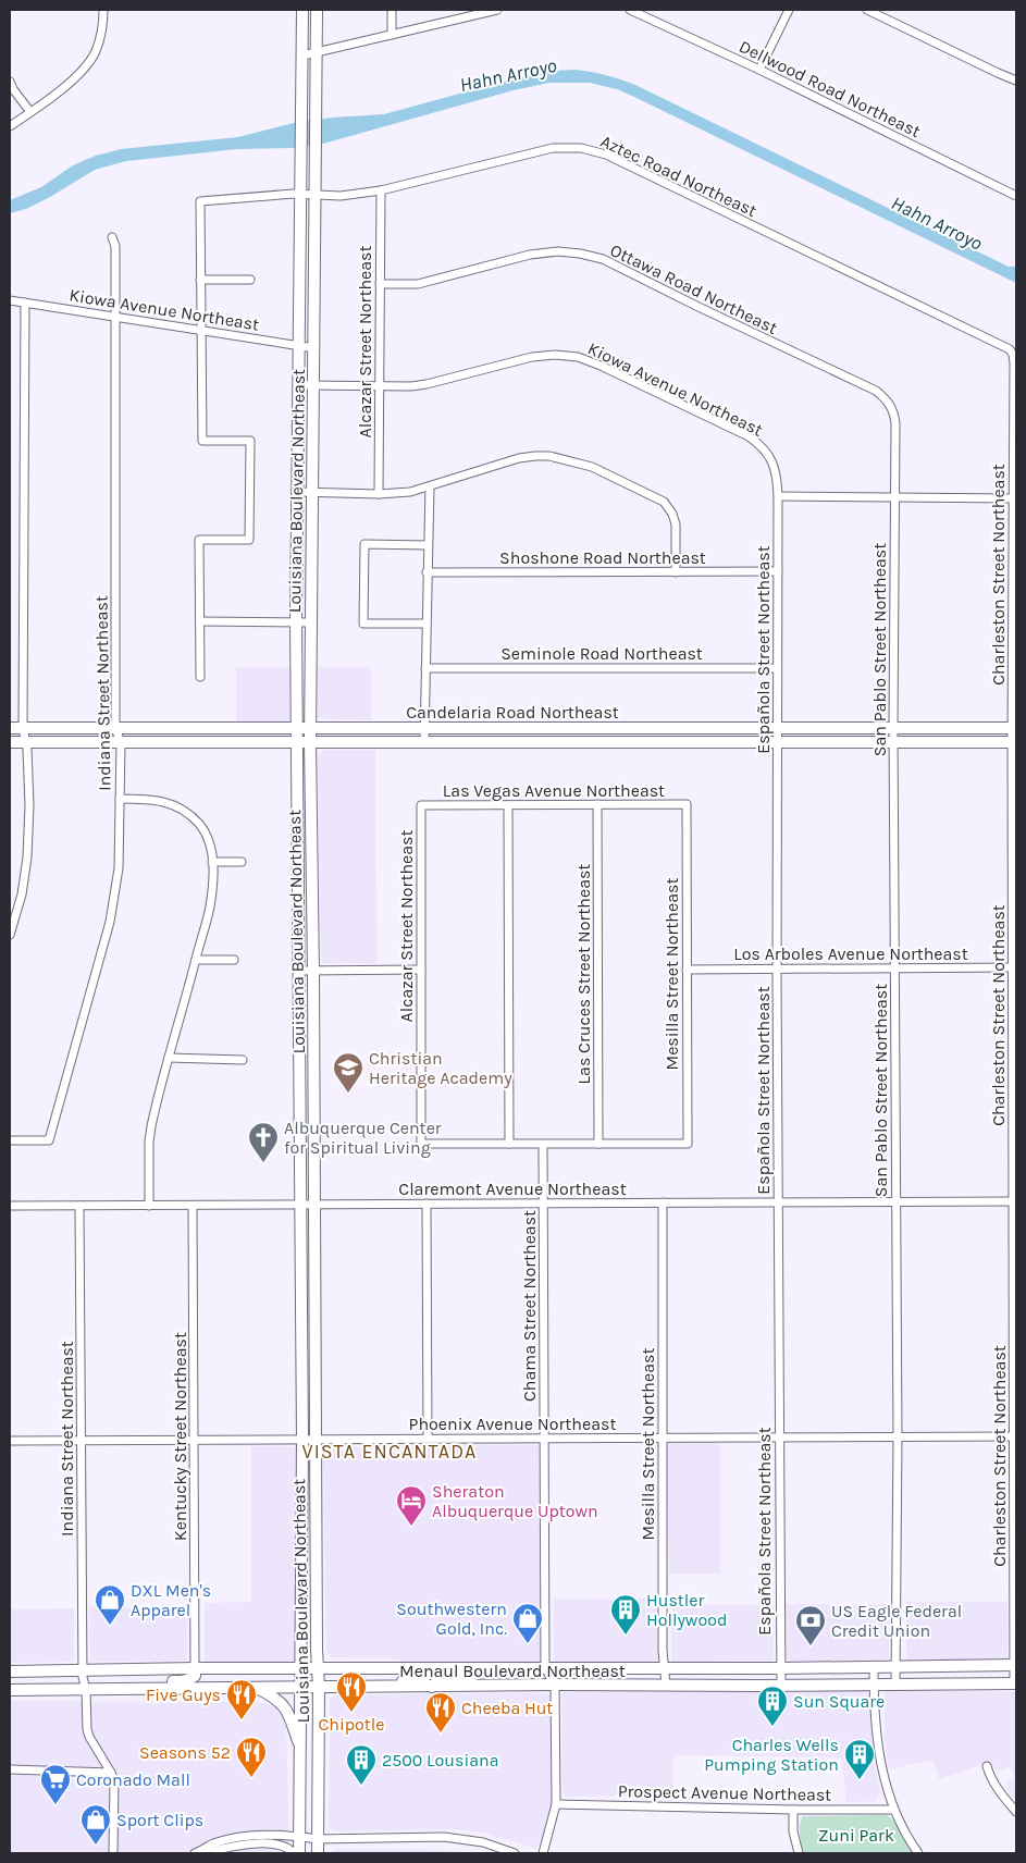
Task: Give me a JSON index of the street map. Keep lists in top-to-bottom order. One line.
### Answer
{"streets":{"main road":["Louisiana Boulevard Northeast","Candelaria Road Northeast","Menaul Boulevard Northeast"],"street":["Dellwood Road Northeast","Aztec Road Northeast","Ottawa Road Northeast","Kiowa Avenue Northeast","Alcazar Street Northeast","Shoshone Road Northeast","Charleston Street Northeast","Española Street Northeast","San Pablo Street Northeast","Seminole Road Northeast","Indiana Street Northeast","Las Vegas Avenue Northeast","Los Arboles Avenue Northeast","Las Cruces Street Northeast","Mesilla Street Northeast","Claremont Avenue Northeast","Chama Street Northeast","Phoenix Avenue Northeast","Kentucky Street Northeast","Prospect Avenue Northeast"]},"crossings":[["Aztec Road Northeast","Alcazar Street Northeast"],["Aztec Road Northeast","Louisiana Boulevard Northeast"],["Aztec Road Northeast","Charleston Street Northeast"],["Ottawa Road Northeast","Alcazar Street Northeast"],["Ottawa Road Northeast","San Pablo Street Northeast"],["Kiowa Avenue Northeast","Alcazar Street Northeast"],["Kiowa Avenue Northeast","Louisiana Boulevard Northeast"],["Kiowa Avenue Northeast","Española Street Northeast"],["Kiowa Avenue Northeast","Indiana Street Northeast"],["Alcazar Street Northeast","Las Vegas Avenue Northeast"],["Louisiana Boulevard Northeast","Candelaria Road Northeast"],["Louisiana Boulevard Northeast","Claremont Avenue Northeast"],["Louisiana Boulevard Northeast","Phoenix Avenue Northeast"],["Louisiana Boulevard Northeast","Menaul Boulevard Northeast"],["Shoshone Road Northeast","Española Street Northeast"],["Charleston Street Northeast","Candelaria Road Northeast"],["Charleston Street Northeast","Los Arboles Avenue Northeast"],["Charleston Street Northeast","Claremont Avenue Northeast"],["Charleston Street Northeast","Phoenix Avenue Northeast"],["Charleston Street Northeast","Menaul Boulevard Northeast"],["Española Street Northeast","Seminole Road Northeast"],["Española Street Northeast","Candelaria Road Northeast"],["Española Street Northeast","Los Arboles Avenue Northeast"],["Española Street Northeast","Claremont Avenue Northeast"],["Española Street Northeast","Phoenix Avenue Northeast"],["Española Street Northeast","Menaul Boulevard Northeast"],["San Pablo Street Northeast","Candelaria Road Northeast"],["San Pablo Street Northeast","Los Arboles Avenue Northeast"],["San Pablo Street Northeast","Claremont Avenue Northeast"],["San Pablo Street Northeast","Phoenix Avenue Northeast"],["San Pablo Street Northeast","Menaul Boulevard Northeast"],["Indiana Street Northeast","Candelaria Road Northeast"],["Indiana Street Northeast","Claremont Avenue Northeast"],["Indiana Street Northeast","Phoenix Avenue Northeast"],["Indiana Street Northeast","Menaul Boulevard Northeast"],["Las Vegas Avenue Northeast","Las Cruces Street Northeast"],["Las Vegas Avenue Northeast","Mesilla Street Northeast"],["Los Arboles Avenue Northeast","Mesilla Street Northeast"],["Las Cruces Street Northeast","Mesilla Street Northeast"],["Mesilla Street Northeast","Claremont Avenue Northeast"],["Mesilla Street Northeast","Phoenix Avenue Northeast"],["Mesilla Street Northeast","Menaul Boulevard Northeast"],["Claremont Avenue Northeast","Chama Street Northeast"],["Claremont Avenue Northeast","Kentucky Street Northeast"],["Chama Street Northeast","Phoenix Avenue Northeast"],["Chama Street Northeast","Menaul Boulevard Northeast"],["Phoenix Avenue Northeast","Kentucky Street Northeast"],["Kentucky Street Northeast","Menaul Boulevard Northeast"]],"districts":["VISTA ENCANTADA"],"water":["Hahn Arroyo"],"parks":["Zuni Park"],"places":{"school or university":["Christian Heritage Academy"],"church":["Albuquerque Center for Spiritual Living"],"hotel":["Sheraton Albuquerque Uptown"],"shop":["DXL Men's Apparel","Southwestern Gold, Inc.","Sport Clips"],"building":["Hustler Hollywood","Sun Square","Charles Wells Pumping Station","2500 Lousiana"],"bank":["US Eagle Federal Credit Union"],"restaurant":["Chipotle","Five Guys","Cheeba Hut","Seasons 52"],"supermarket":["Coronado Mall"]}}
